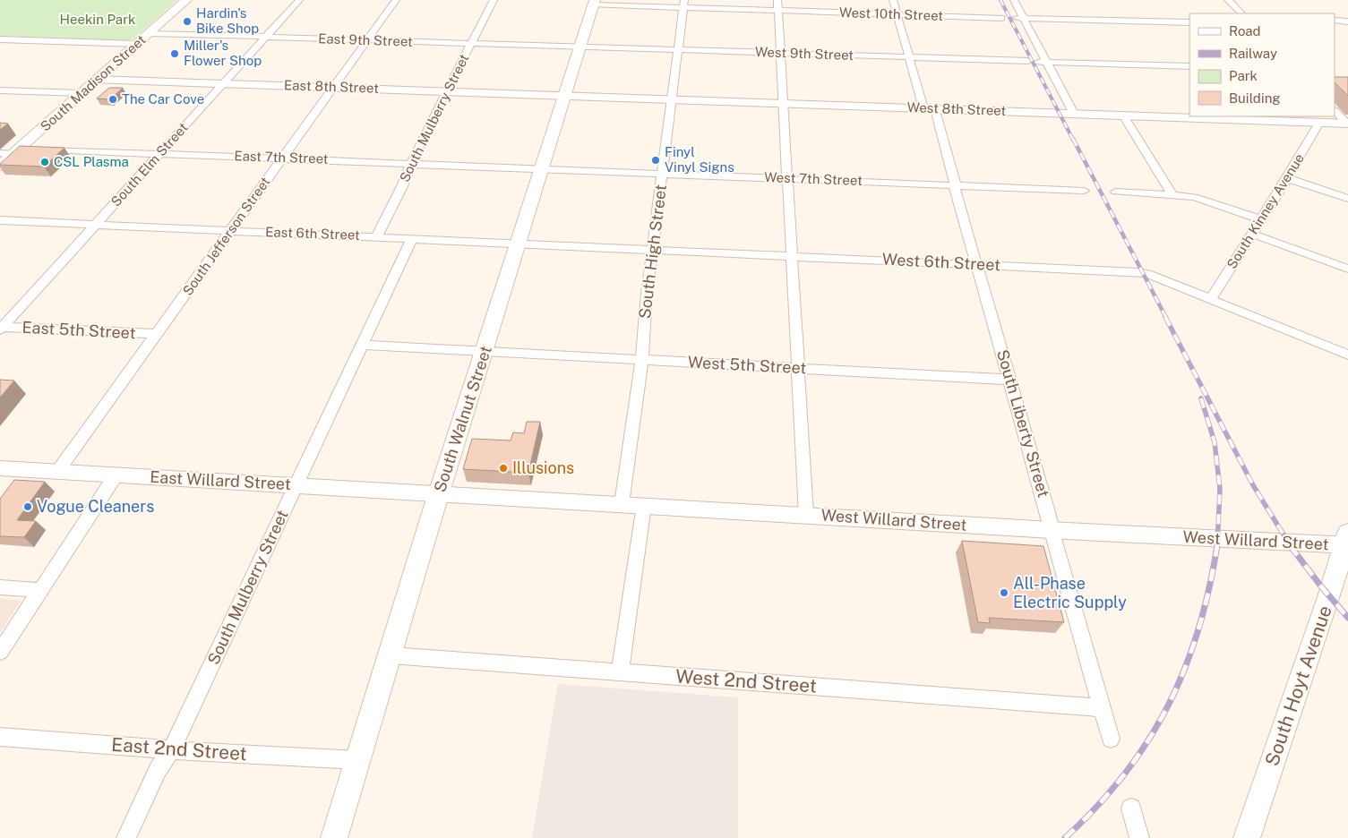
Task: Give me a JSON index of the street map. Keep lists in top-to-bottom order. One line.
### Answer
{"streets":{"main road":["South Madison Street","South Walnut Street","South Hoyt Avenue"],"street":["West 10th Street","East 9th Street","West 9th Street","East 8th Street","West 8th Street","South Mulberry Street","East 7th Street","South Elm Street","West 7th Street","South Kinney Avenue","East 6th Street","South Jefferson Street","South High Street","West 6th Street","East 5th Street","West 5th Street","South Liberty Street","East Willard Street","West Willard Street","West 2nd Street","East 2nd Street"]},"crossings":[["West 10th Street","South High Street"],["West 10th Street","South Walnut Street"],["West 10th Street","South Liberty Street"],["East 9th Street","West 9th Street"],["East 9th Street","South Madison Street"],["East 9th Street","South Mulberry Street"],["East 9th Street","South Elm Street"],["East 9th Street","South Jefferson Street"],["East 9th Street","South Walnut Street"],["West 9th Street","South High Street"],["West 9th Street","South Walnut Street"],["West 9th Street","South Liberty Street"],["South Madison Street","East 8th Street"],["South Madison Street","East 7th Street"],["East 8th Street","West 8th Street"],["East 8th Street","South Mulberry Street"],["East 8th Street","South Elm Street"],["East 8th Street","South Jefferson Street"],["East 8th Street","South Walnut Street"],["West 8th Street","South Kinney Avenue"],["West 8th Street","South High Street"],["West 8th Street","South Walnut Street"],["West 8th Street","South Liberty Street"],["South Mulberry Street","East 7th Street"],["South Mulberry Street","East 6th Street"],["South Mulberry Street","East Willard Street"],["South Mulberry Street","East 2nd Street"],["East 7th Street","South Elm Street"],["East 7th Street","West 7th Street"],["East 7th Street","South Jefferson Street"],["East 7th Street","South Walnut Street"],["South Elm Street","East 6th Street"],["South Elm Street","East 5th Street"],["West 7th Street","South High Street"],["West 7th Street","South Walnut Street"],["West 7th Street","South Liberty Street"],["South Kinney Avenue","West 6th Street"],["East 6th Street","South Jefferson Street"],["East 6th Street","West 6th Street"],["East 6th Street","South Walnut Street"],["South Jefferson Street","East 5th Street"],["South Jefferson Street","East Willard Street"],["South High Street","West 6th Street"],["South High Street","West 5th Street"],["South High Street","West Willard Street"],["West 6th Street","South Walnut Street"],["West 6th Street","South Liberty Street"],["West 5th Street","South Walnut Street"],["West 5th Street","South Liberty Street"],["South Walnut Street","East Willard Street"],["South Walnut Street","West Willard Street"],["South Walnut Street","West 2nd Street"],["South Walnut Street","East 2nd Street"],["South Liberty Street","West Willard Street"],["South Liberty Street","West 2nd Street"],["East Willard Street","West Willard Street"],["West Willard Street","South Hoyt Avenue"]],"parks":["Heekin Park"],"places":["Hardin's Bike Shop","Miller's Flower Shop","The Car Cove","Finyl Vinyl Signs","CSL Plasma","Illusions","Vogue Cleaners","All-Phase Electric Supply"],"legend":["Road","Railway","Park","Building"]}
